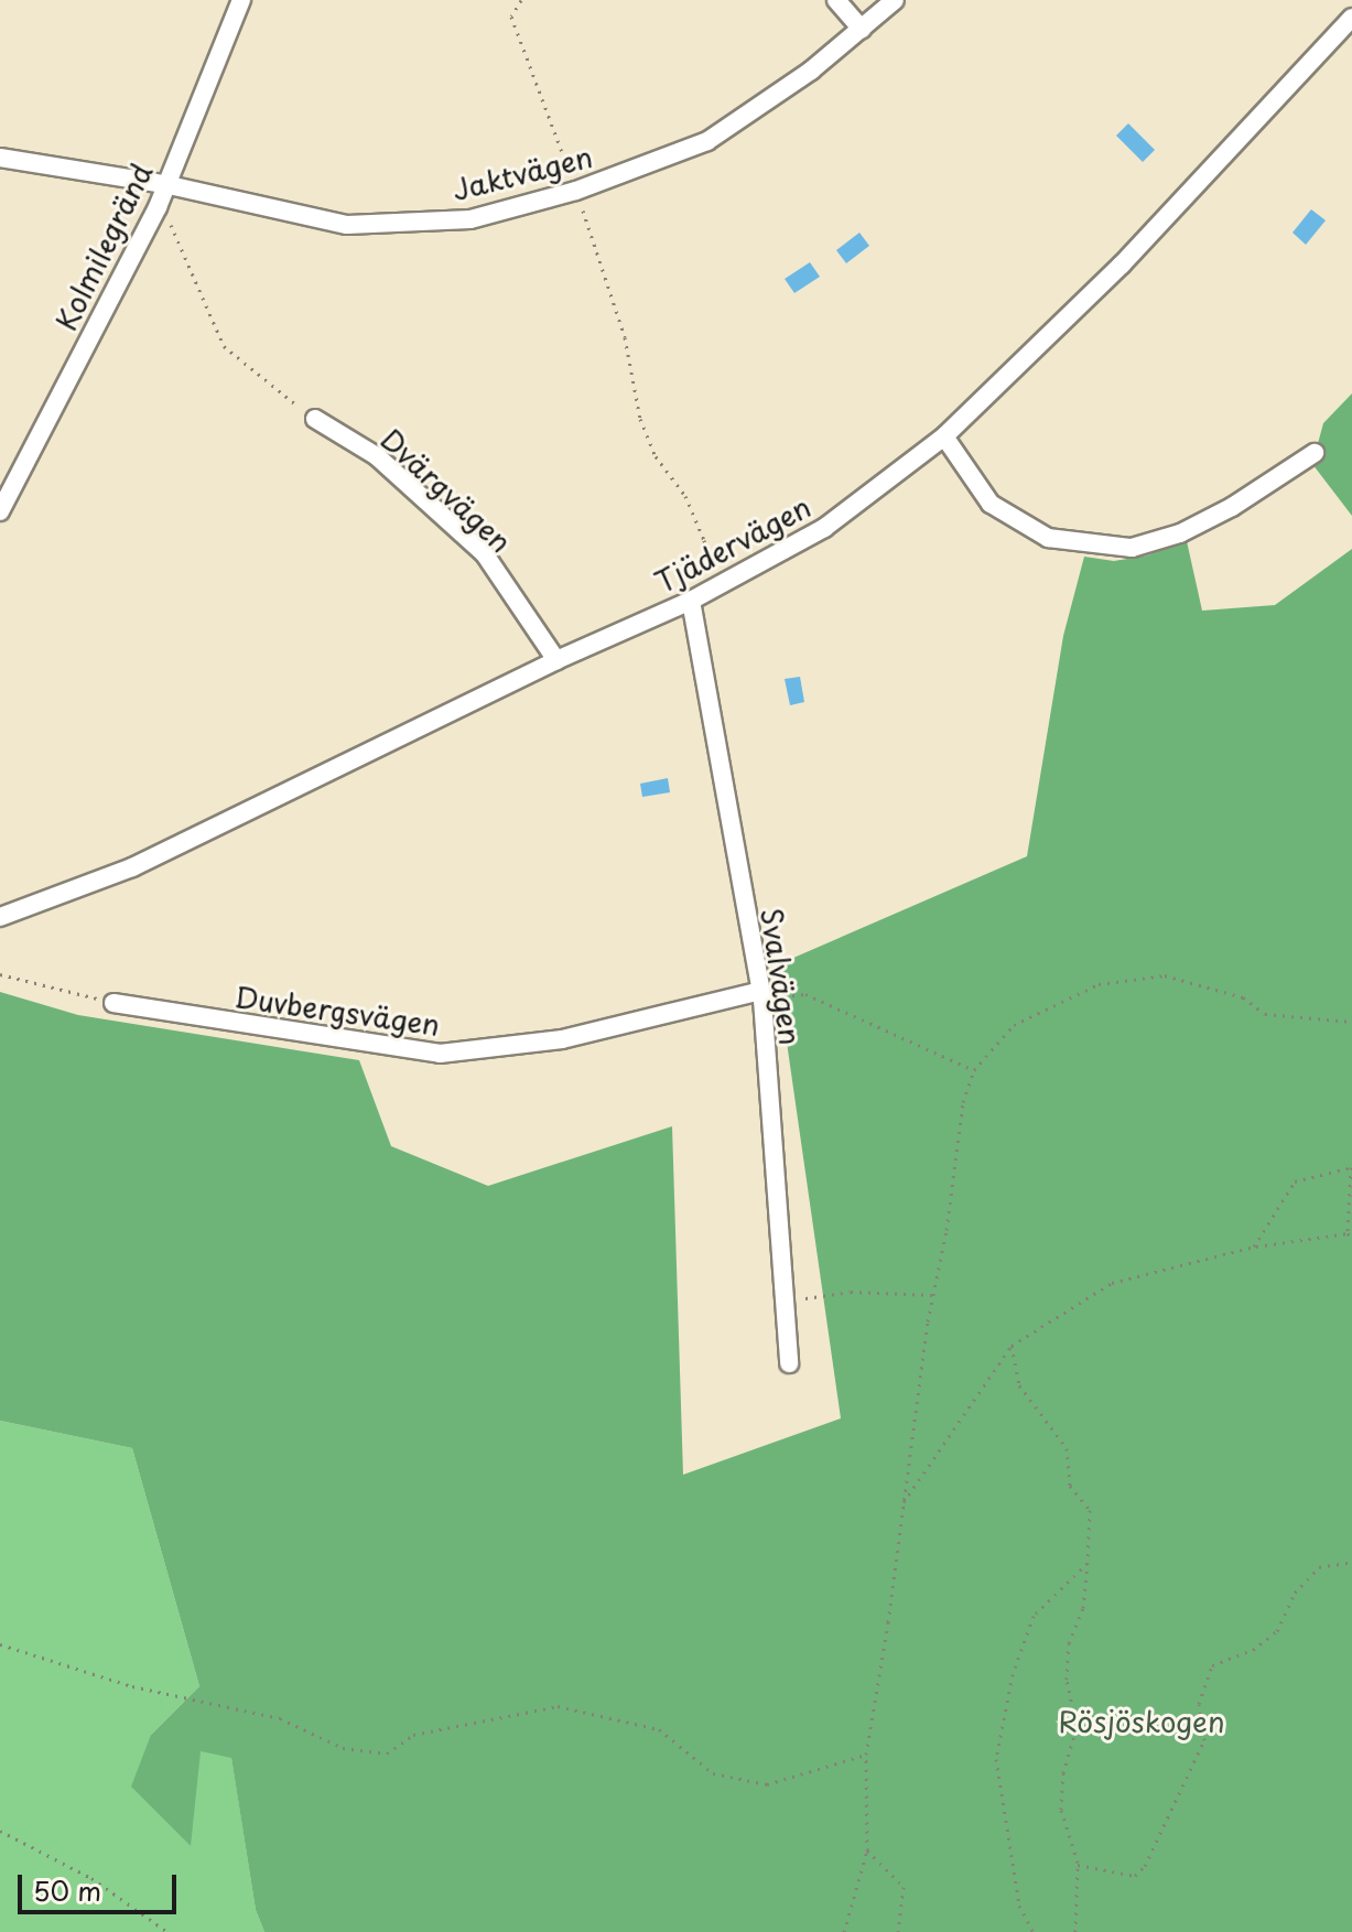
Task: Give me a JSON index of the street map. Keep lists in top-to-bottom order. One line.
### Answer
{"streets":{"street":["Jaktvägen","Kolmilegränd","Dvärgvägen","Tjädervägen","Svalvägen","Duvbergsvägen"]},"crossings":[["Jaktvägen","Kolmilegränd"],["Dvärgvägen","Tjädervägen"],["Tjädervägen","Svalvägen"],["Svalvägen","Duvbergsvägen"]],"parks":["Rösjöskogen"],"scale_bar":"50 m"}
